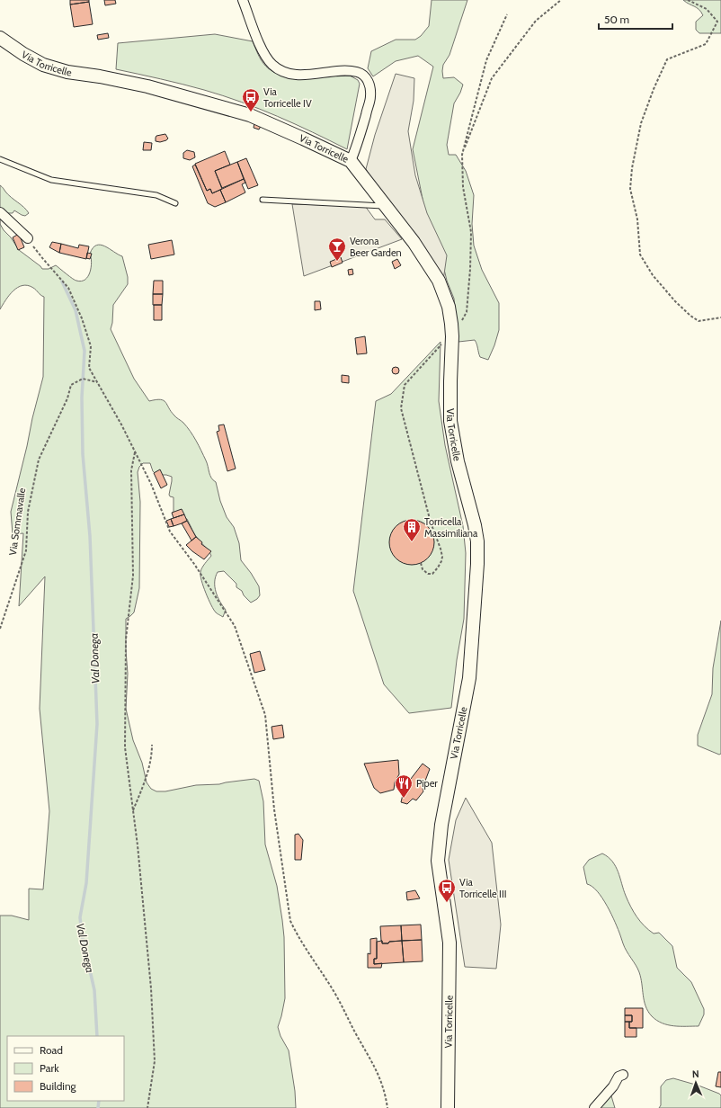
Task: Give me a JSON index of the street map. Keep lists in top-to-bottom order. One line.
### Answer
{"streets":{"street":["Via Torricelle"],"path":["Via Sommavalle"]},"water":["Val Donega"],"places":{"bus stop":["Via Torricelle IV","Via Torricelle III"],"bar":["Verona Beer Garden"],"building":["Torricella Massimiliana"],"restaurant":["Piper"]},"legend":["Road","Park","Building"],"scale_bar":"50 m","north":"top"}
